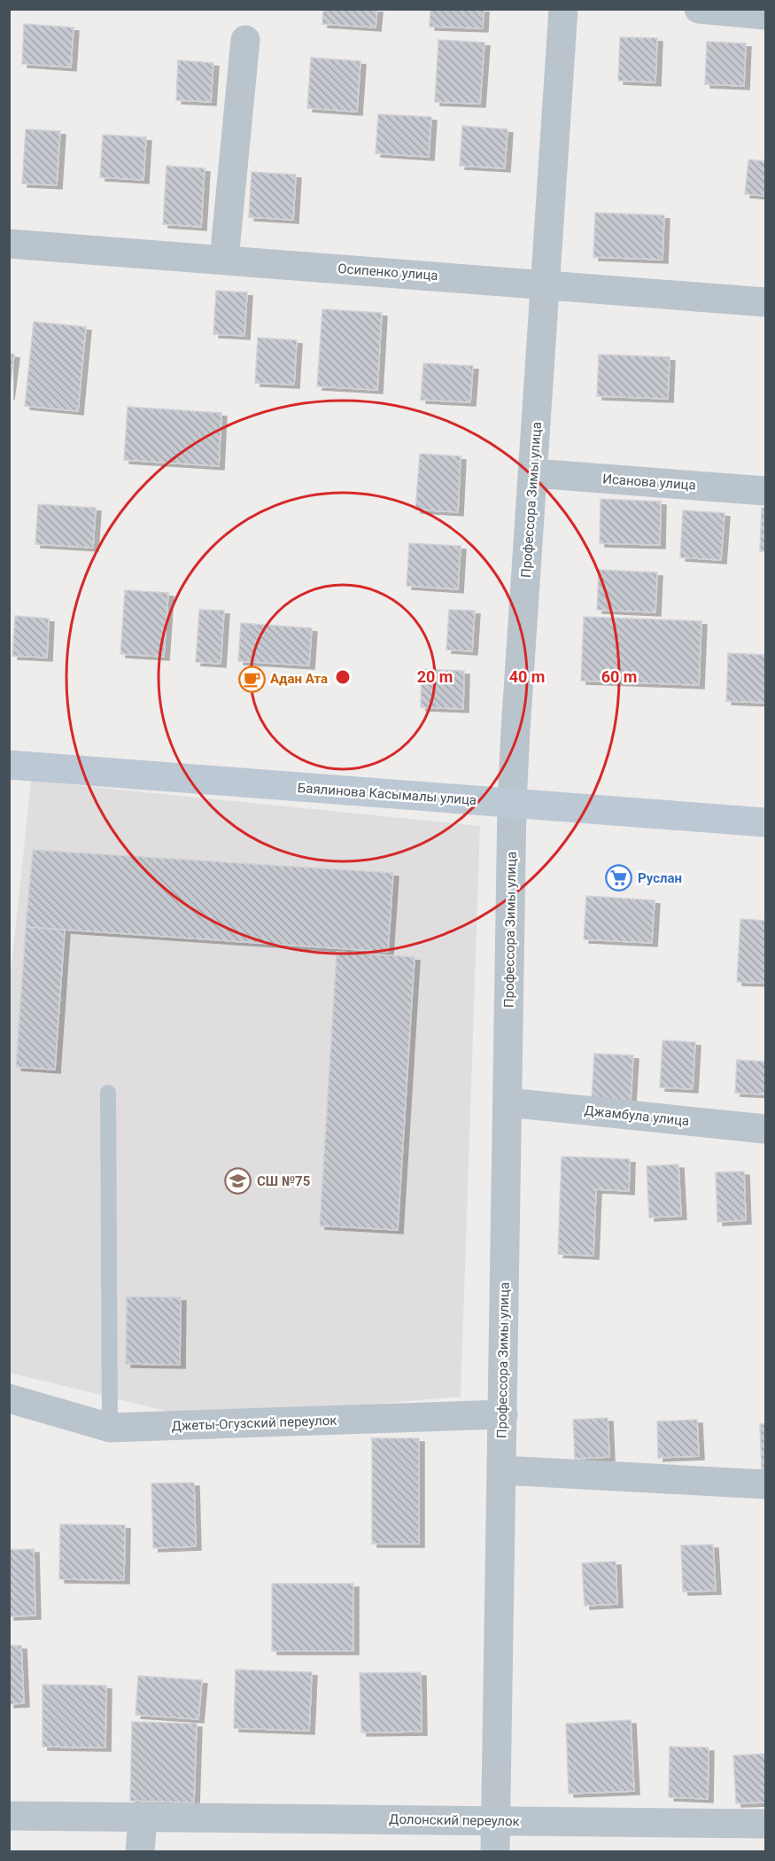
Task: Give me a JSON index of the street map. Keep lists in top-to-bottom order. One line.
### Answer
{"streets":{"main road":["Баялинова Касымалы улица"],"street":["Осипенко улица","Исанова улица","Профессора Зимы улица","Джамбула улица","Джеты-Огузский переулок","Долонский переулок"]},"crossings":[["Осипенко улица","Профессора Зимы улица"],["Исанова улица","Профессора Зимы улица"],["Профессора Зимы улица","Баялинова Касымалы улица"],["Профессора Зимы улица","Джамбула улица"],["Профессора Зимы улица","Джеты-Огузский переулок"],["Профессора Зимы улица","Долонский переулок"]],"places":{"cafe":["Адан Ата"],"supermarket":["Руслан"],"school or university":["СШ №75"]},"rings":["20 m","40 m","60 m"]}
